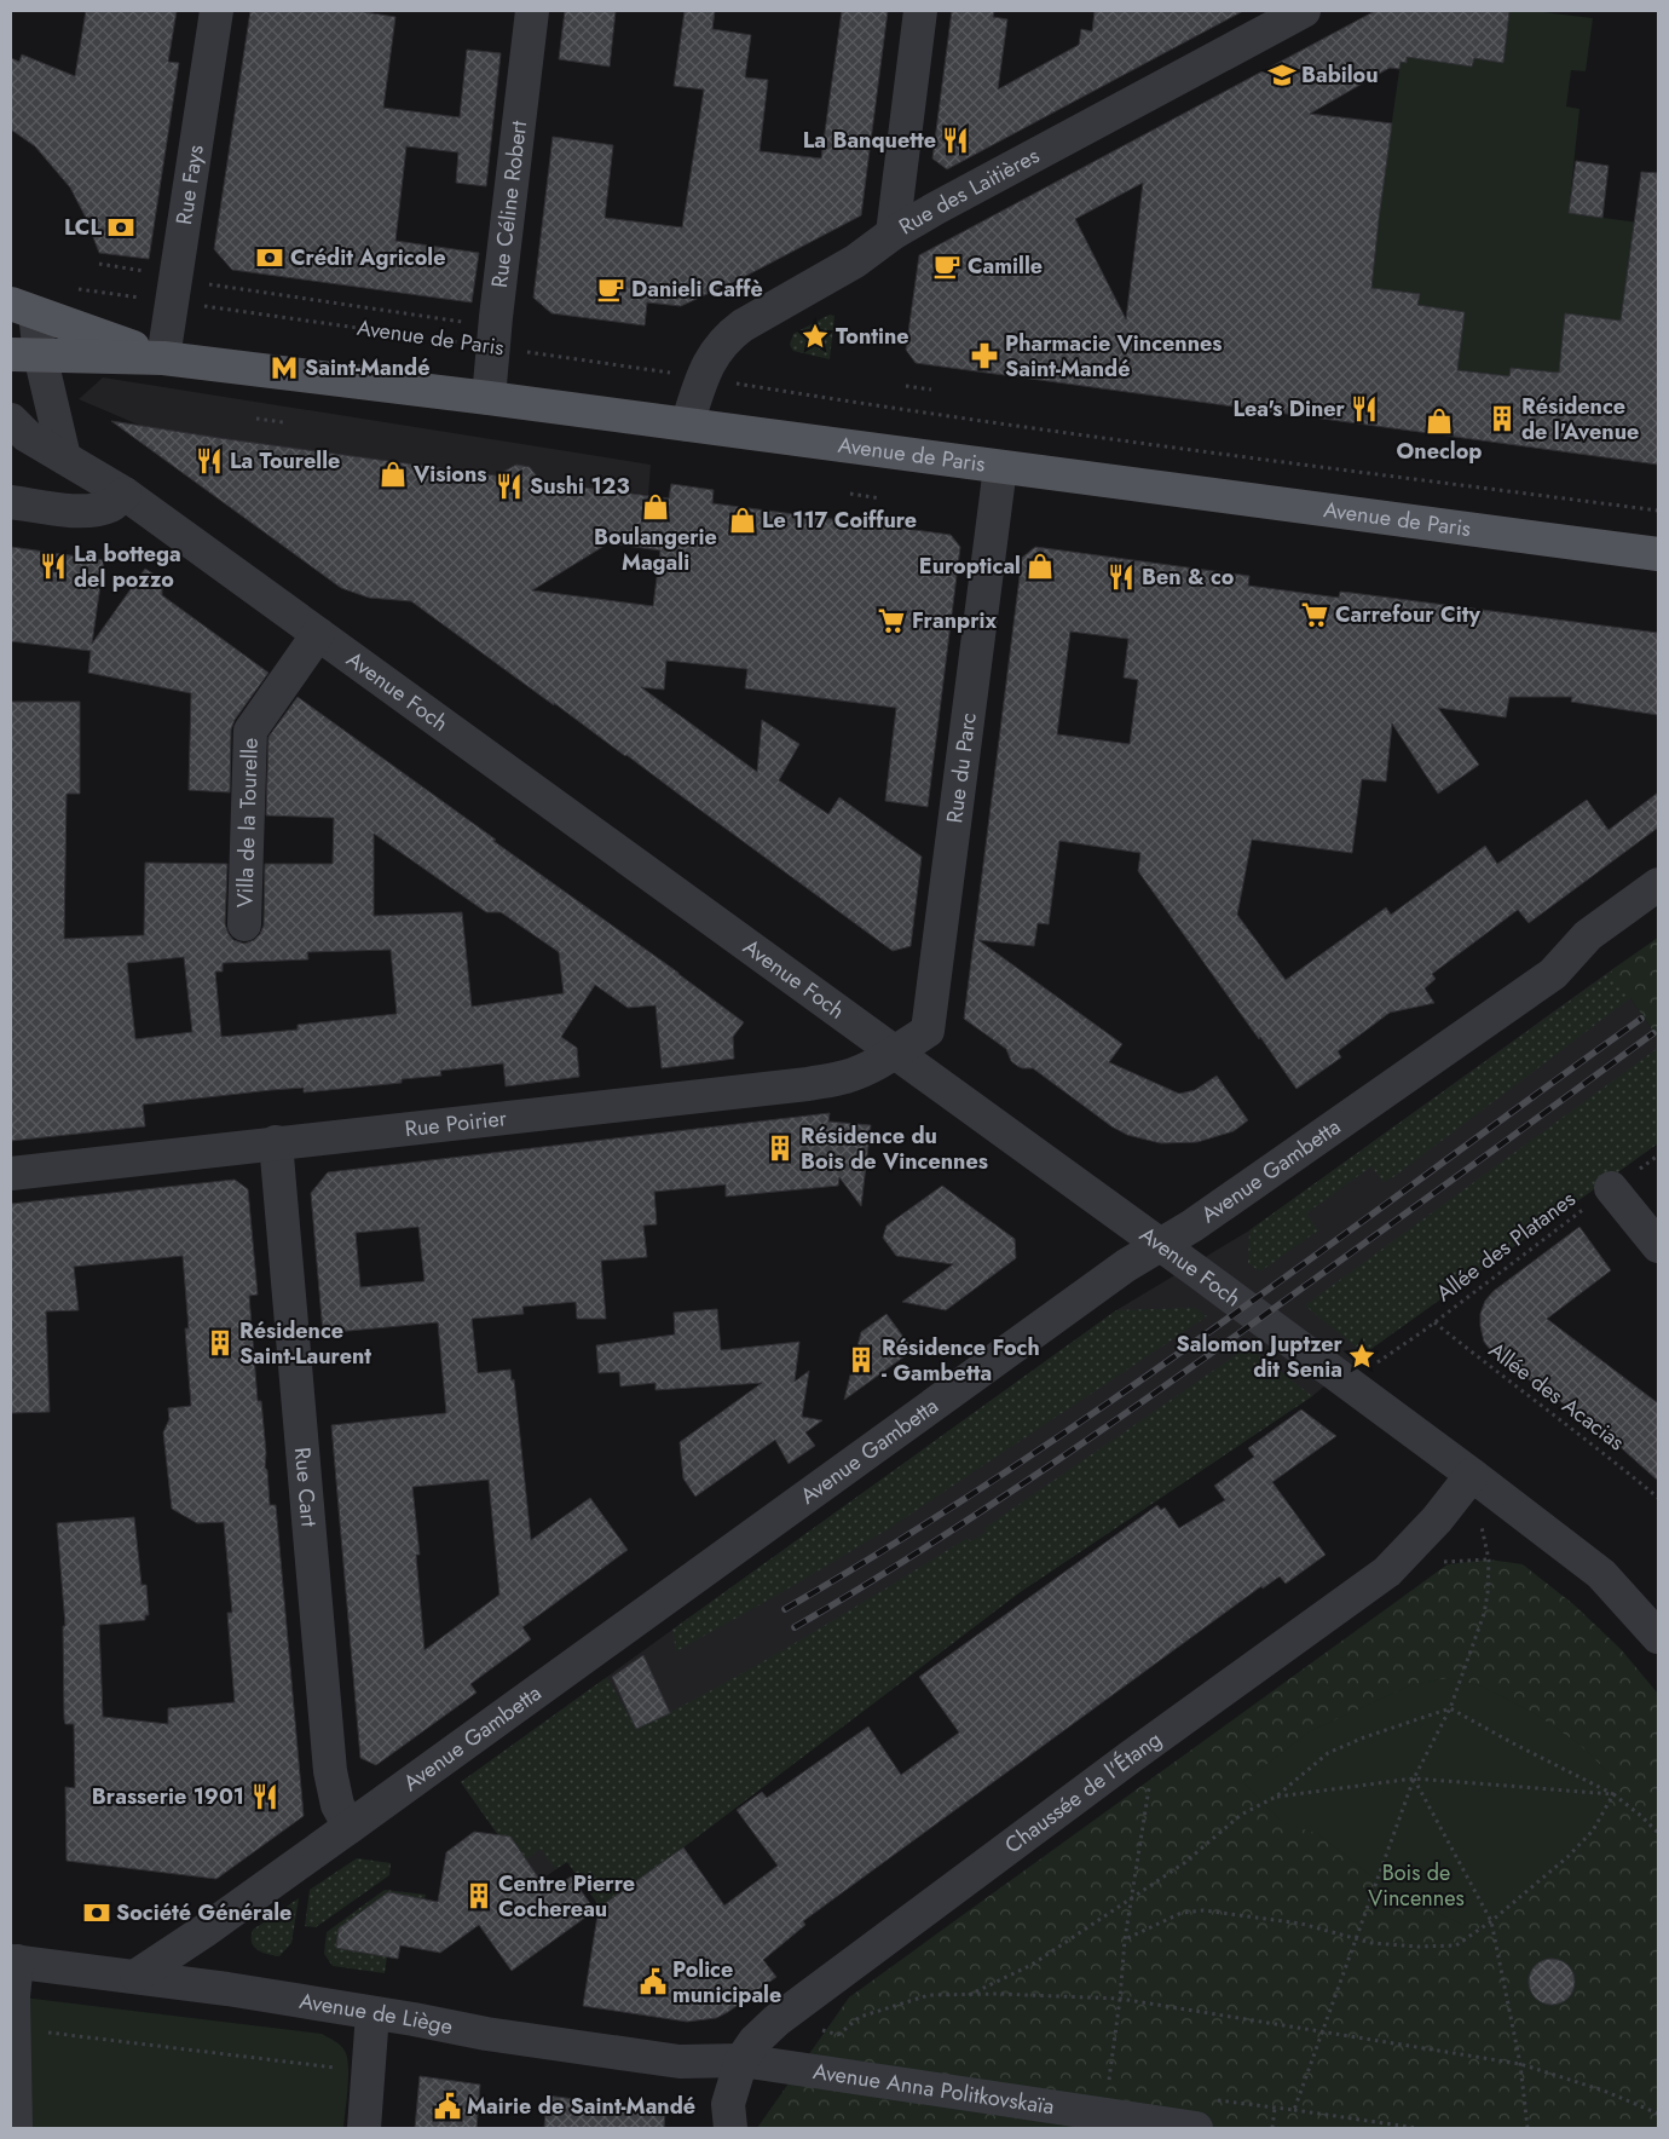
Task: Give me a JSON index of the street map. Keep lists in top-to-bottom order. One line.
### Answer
{"streets":{"main road":["Avenue de Paris"],"street":["Rue Fays","Rue des Laitières","Rue Céline Robert","Avenue Foch","Rue du Parc","Villa de la Tourelle","Rue Poirier","Avenue Gambetta","Rue Cart","Chaussée de l'Étang","Avenue de Liège","Avenue Anna Politkovskaïa"],"path":["Allée des Platanes","Allée des Acacias"]},"crossings":[["Rue Fays","Avenue de Paris"],["Rue des Laitières","Avenue de Paris"],["Rue Céline Robert","Avenue de Paris"],["Avenue de Paris","Rue du Parc"],["Avenue Foch","Rue du Parc"],["Avenue Foch","Villa de la Tourelle"],["Avenue Foch","Rue Poirier"],["Avenue Foch","Avenue Gambetta"],["Avenue Foch","Allée des Platanes"],["Avenue Foch","Chaussée de l'Étang"],["Rue du Parc","Rue Poirier"],["Rue Poirier","Rue Cart"],["Avenue Gambetta","Rue Cart"],["Avenue Gambetta","Avenue de Liège"],["Allée des Platanes","Allée des Acacias"],["Chaussée de l'Étang","Avenue de Liège"],["Chaussée de l'Étang","Avenue Anna Politkovskaïa"],["Avenue de Liège","Avenue Anna Politkovskaïa"]],"parks":["Bois de Vincennes"],"places":{"school or university":["Babilou"],"restaurant":["La Banquette","Lea's Diner","La Tourelle","Sushi 123","La bottega del pozzo","Ben & co","Brasserie 1901"],"bank":["LCL","Crédit Agricole","Société Générale"],"cafe":["Camille","Danieli Caffè"],"place":["Tontine","Salomon Juptzer dit Senia"],"pharmacy":["Pharmacie Vincennes Saint-Mandé"],"metro station":["Saint-Mandé"],"building":["Résidence de l'Avenue","Résidence du Bois de Vincennes","Résidence Saint-Laurent","Résidence Foch - Gambetta","Centre Pierre Cochereau"],"shop":["Oneclop","Visions","Boulangerie Magali","Le 117 Coiffure","Europtical"],"supermarket":["Carrefour City","Franprix"],"public building":["Police municipale","Mairie de Saint-Mandé"]}}
